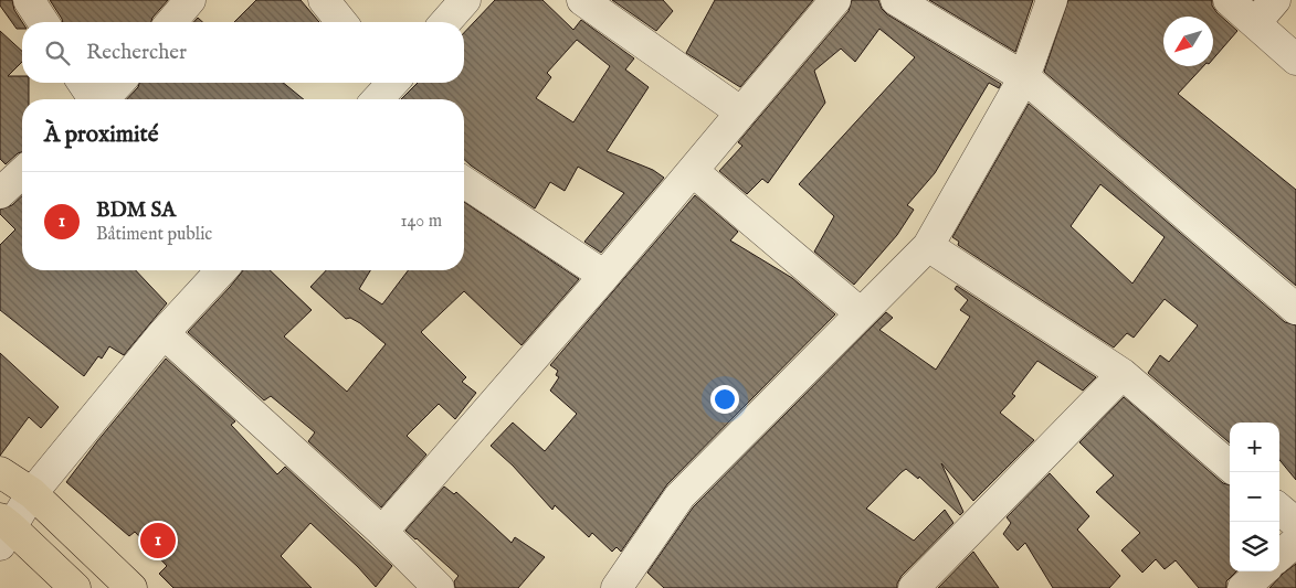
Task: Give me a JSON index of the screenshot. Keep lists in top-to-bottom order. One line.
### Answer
{"north":"bottom left","page":{"search":"Rechercher","heading":"À proximité","list":[{"mark":"1","name":"BDM SA","note":"Bâtiment public","value":"140 m"}],"map_buttons":["+","−"],"pins":"1"}}
